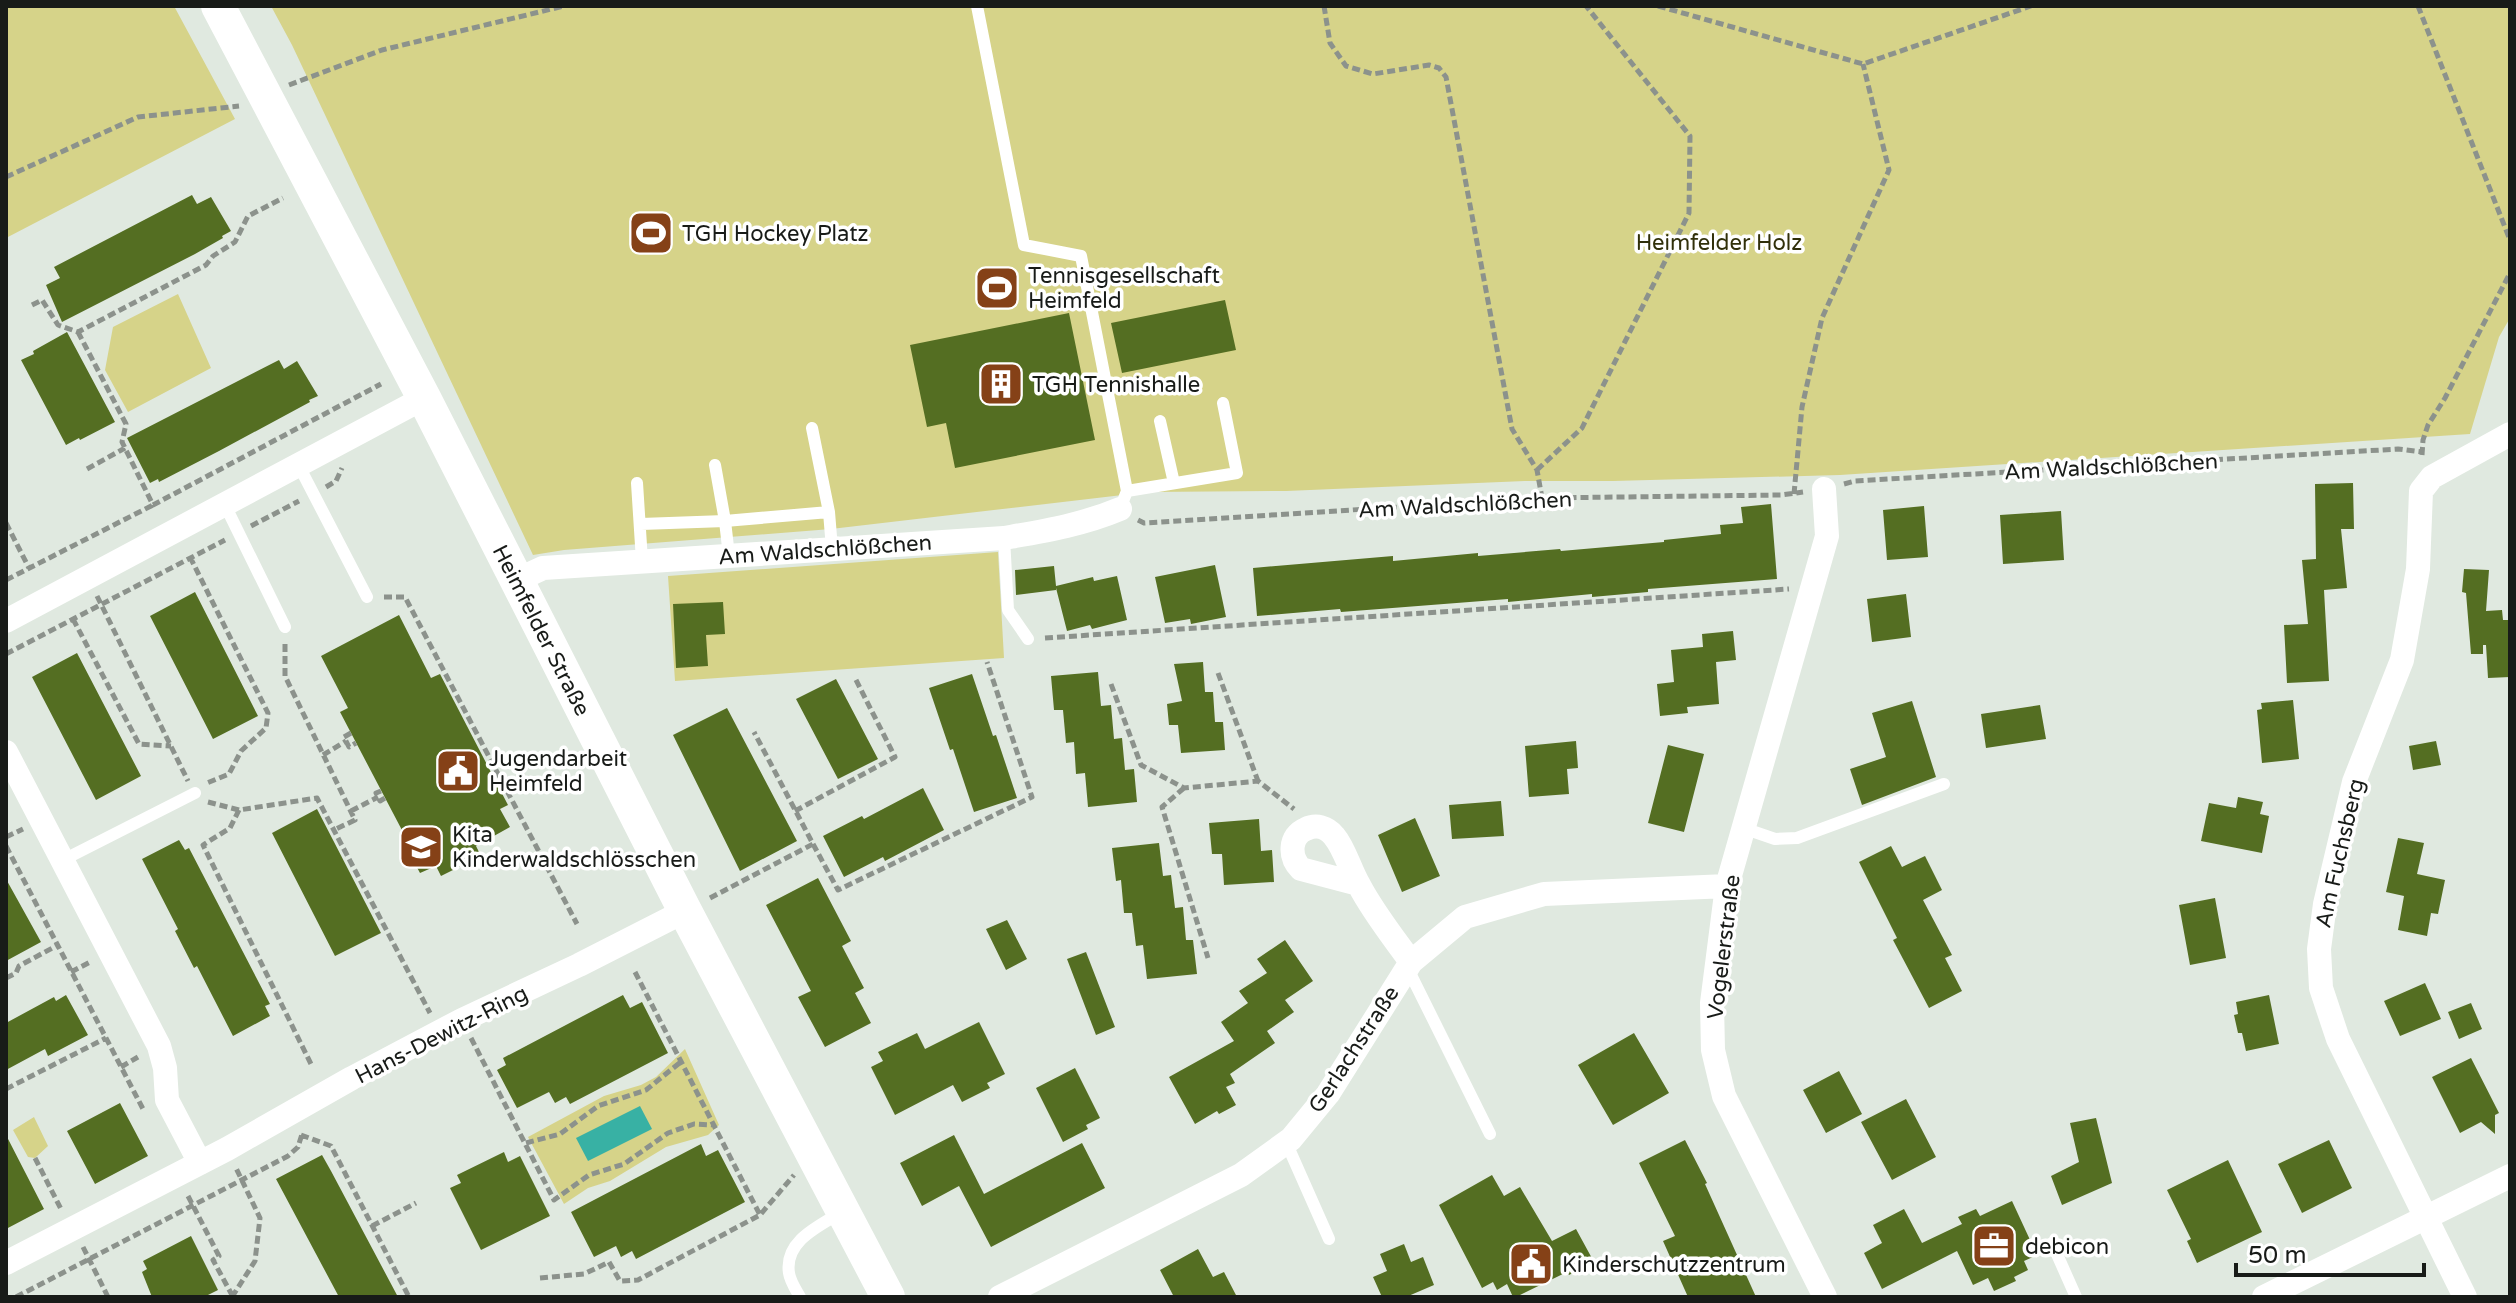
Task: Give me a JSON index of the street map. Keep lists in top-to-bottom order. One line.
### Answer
{"streets":{"street":["Am Waldschlößchen","Heimfelder Straße","Am Fuchsberg","Vogelerstraße","Hans-Dewitz-Ring","Gerlachstraße"]},"crossings":[["Am Waldschlößchen","Heimfelder Straße"],["Am Waldschlößchen","Vogelerstraße"],["Heimfelder Straße","Hans-Dewitz-Ring"],["Vogelerstraße","Gerlachstraße"]],"parks":["Heimfelder Holz"],"places":{"sports":["TGH Hockey Platz","Tennisgesellschaft Heimfeld"],"building":["TGH Tennishalle"],"public building":["Jugendarbeit Heimfeld","Kinderschutzzentrum"],"school or university":["Kita Kinderwaldschlösschen"],"office":["debicon"]},"scale_bar":"50 m"}
